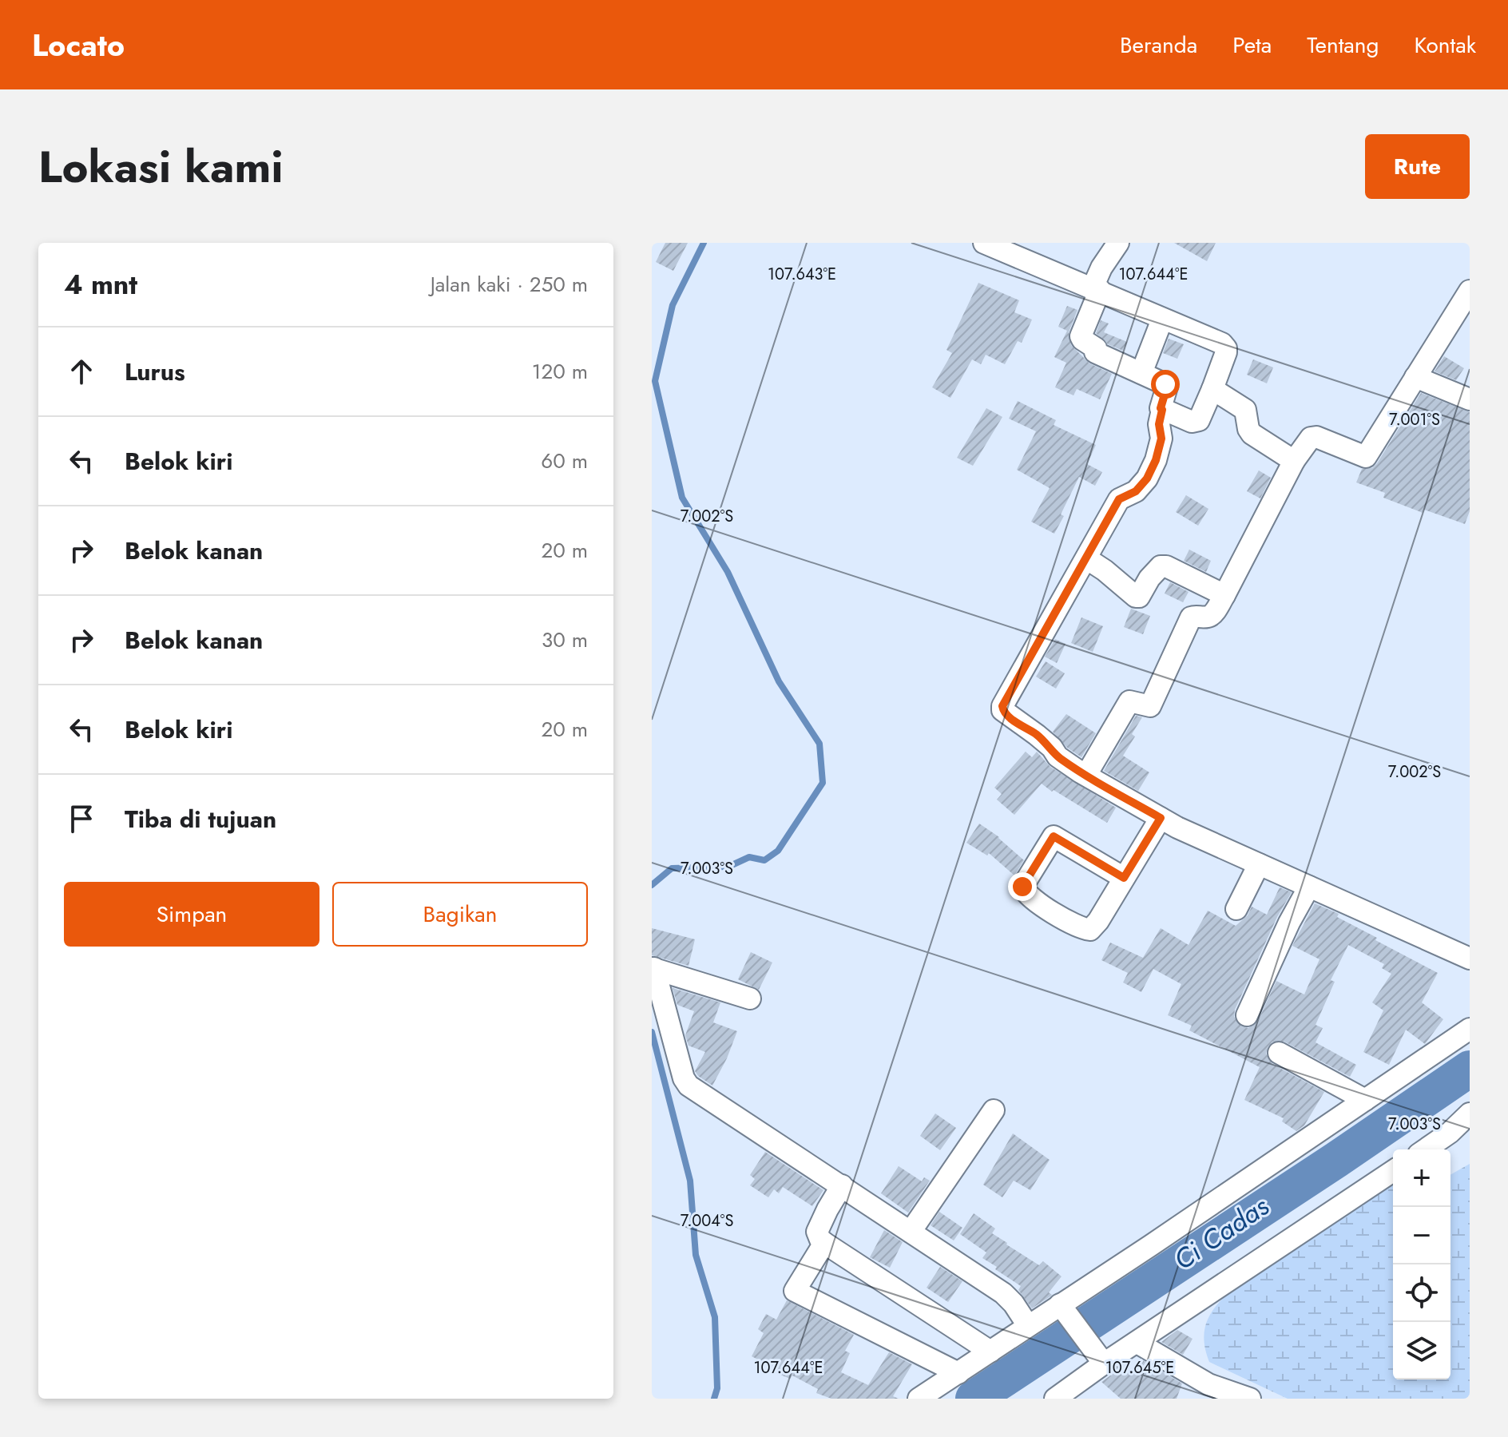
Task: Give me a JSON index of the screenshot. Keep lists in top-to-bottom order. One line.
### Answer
{"water":["Ci Cadas"],"page":{"header":"Locato","nav":["Beranda","Peta","Tentang","Kontak"],"title":"Lokasi kami","buttons":["Rute",["Simpan","Bagikan"]],"heading":["4 mnt","Jalan kaki · 250 m"],"list":[["Lurus","120 m"],["Belok kiri","60 m"],["Belok kanan","20 m"],["Belok kanan","30 m"],["Belok kiri","20 m"],"Tiba di tujuan"],"map_buttons":["+","−"]},"coordinates":["107.643°E","107.644°E","7.001°S","7.002°S","7.003°S","7.004°S","107.645°E"]}
